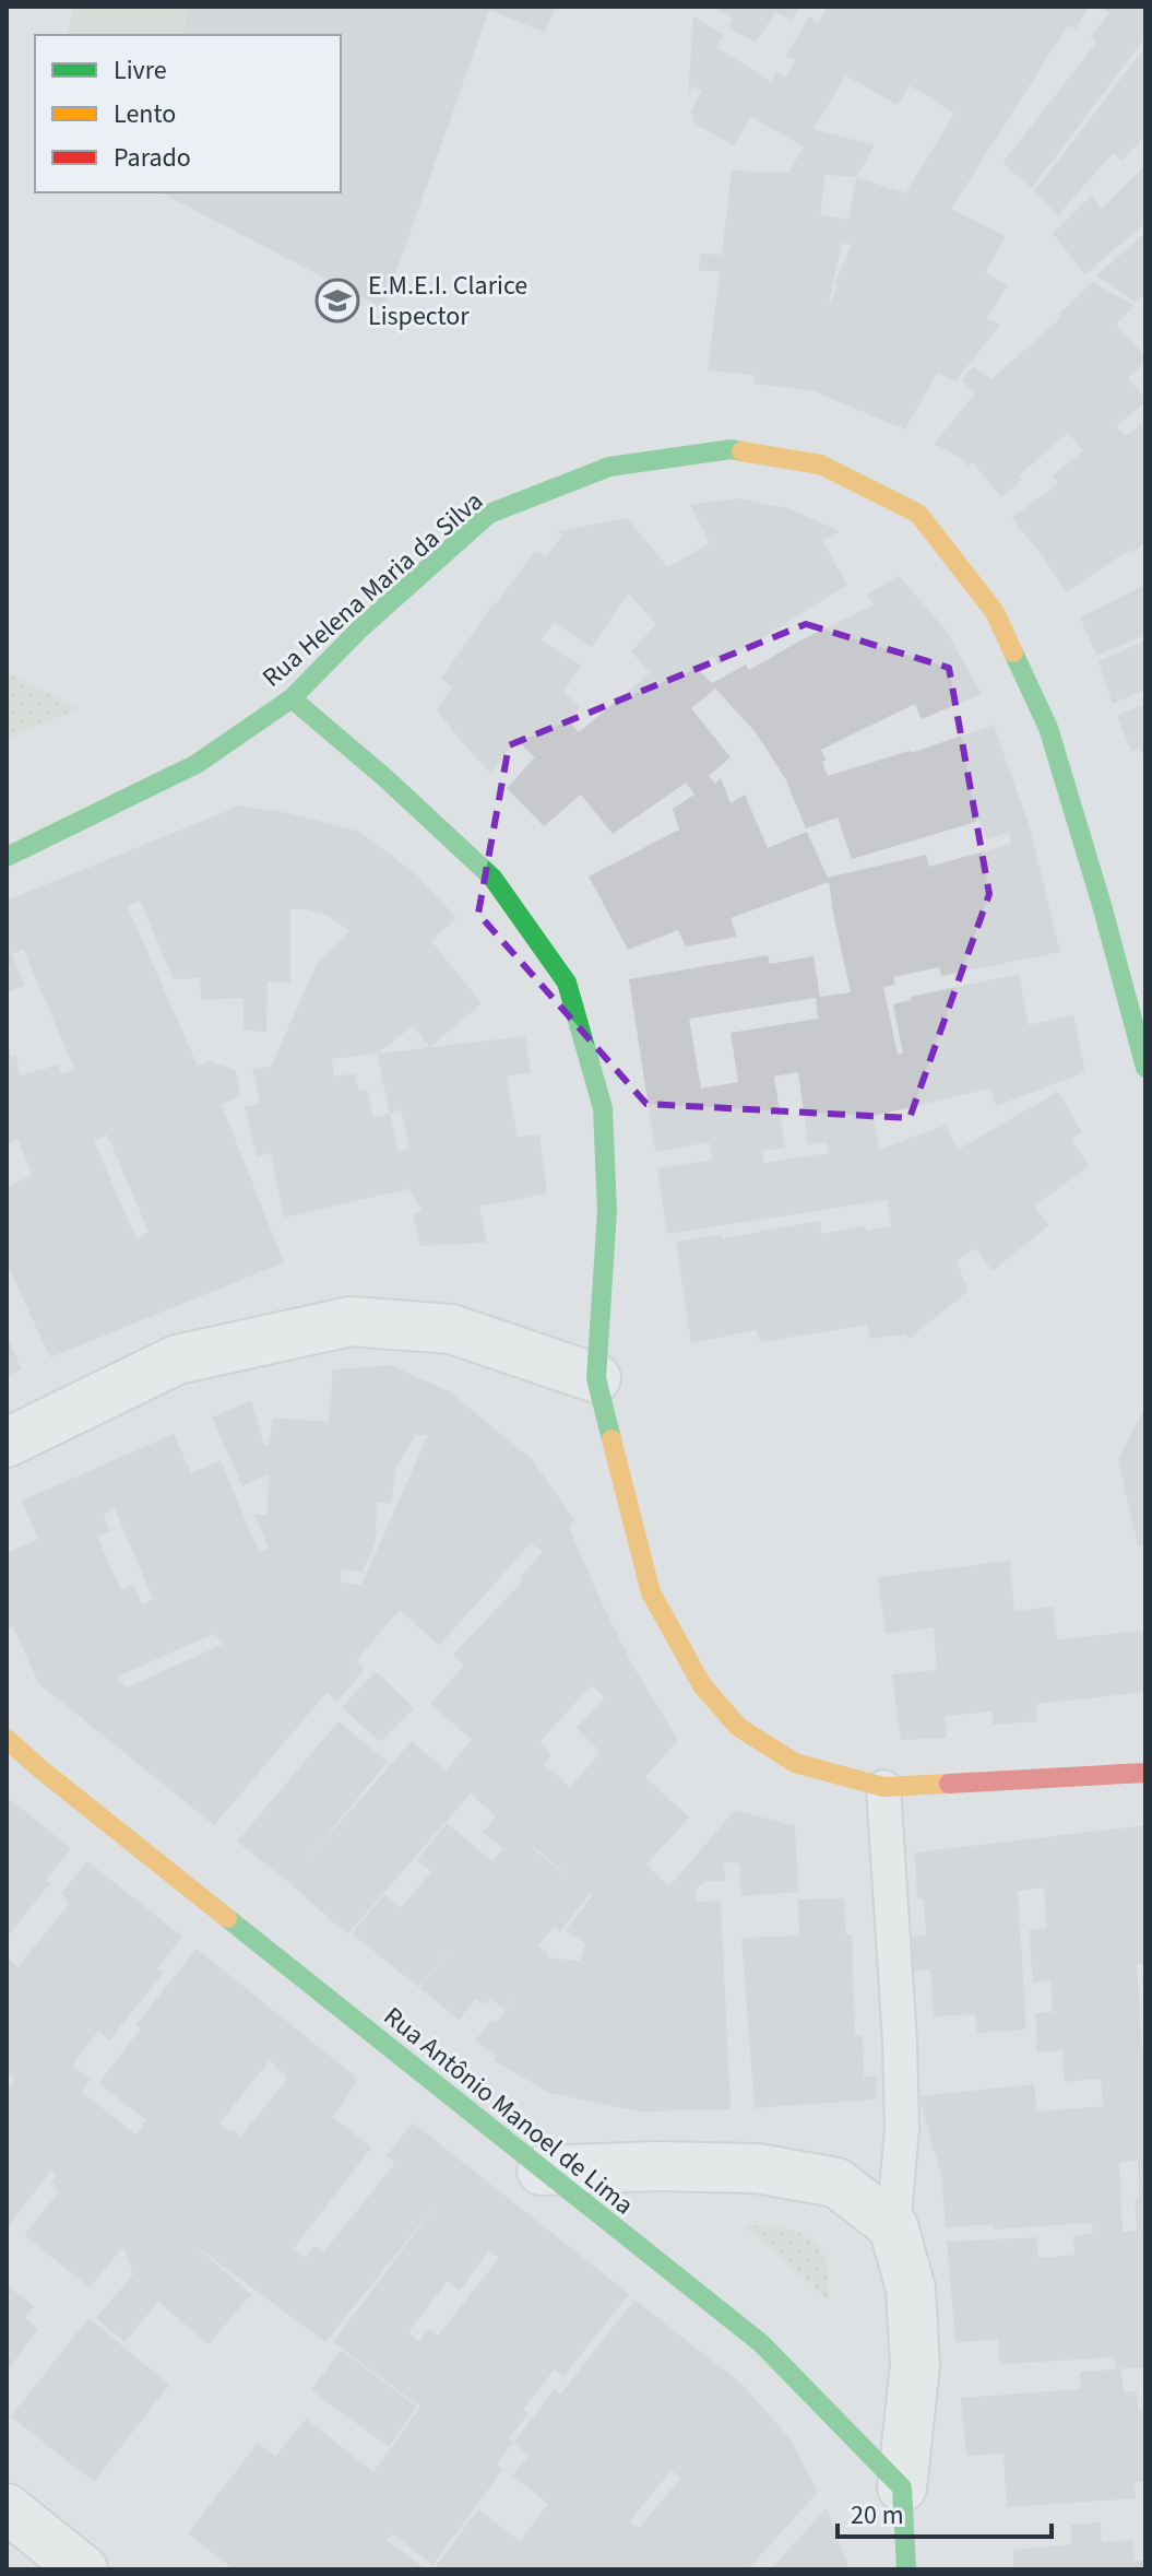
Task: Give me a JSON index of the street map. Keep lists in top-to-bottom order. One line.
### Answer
{"streets":{"street":["Rua Helena Maria da Silva","Rua Antônio Manoel de Lima"]},"places":{"school or university":["E.M.E.I. Clarice Lispector"]},"legend":["Livre","Lento","Parado"],"scale_bar":"20 m"}
